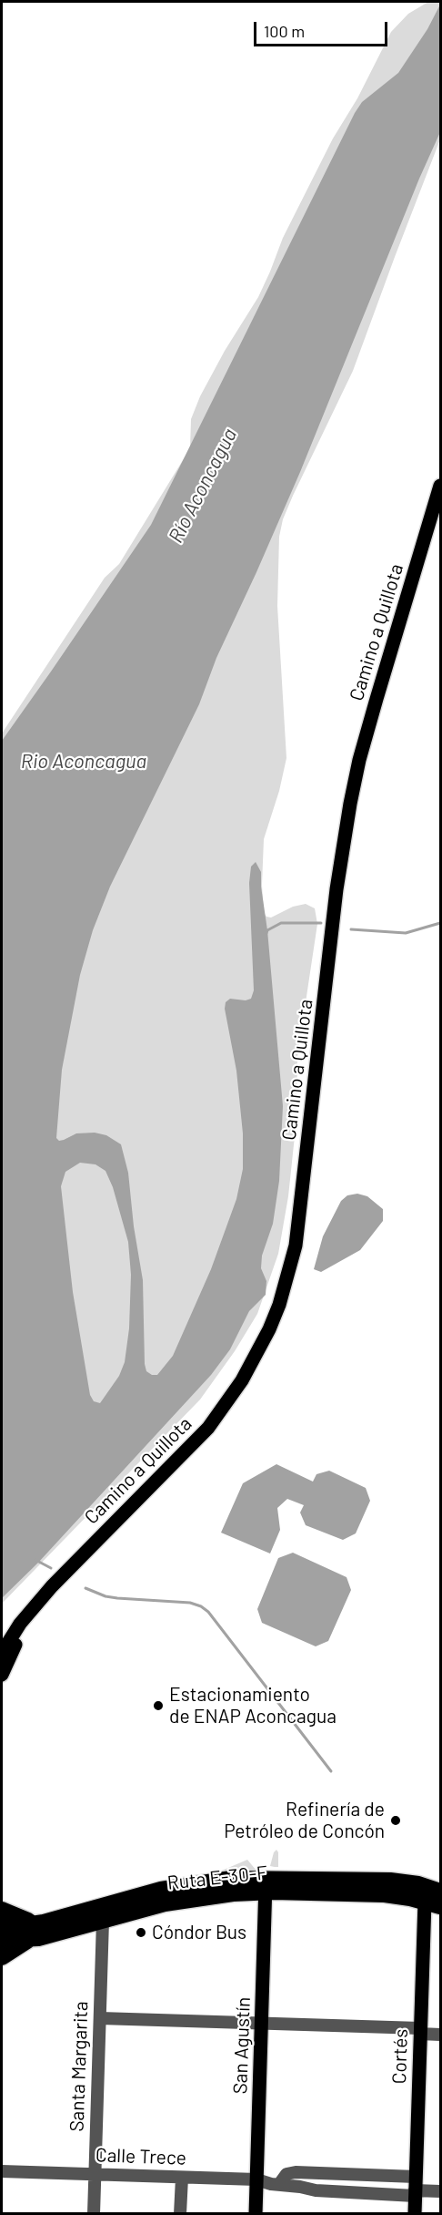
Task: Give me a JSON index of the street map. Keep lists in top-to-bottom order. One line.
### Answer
{"streets":{"highway":["Ruta E-30-F"],"main road":["Camino a Quillota","San Agustín","Cortés"],"street":["Santa Margarita","Calle Trece"]},"crossings":[["Ruta E-30-F","San Agustín"],["Ruta E-30-F","Cortés"],["Ruta E-30-F","Santa Margarita"],["San Agustín","Calle Trece"],["Cortés","Calle Trece"],["Santa Margarita","Calle Trece"]],"water":["Río Aconcagua","Rio Aconcagua"],"places":["Estacionamiento de ENAP Aconcagua","Refinería de Petróleo de Concón","Cóndor Bus"],"scale_bar":"100 m"}
